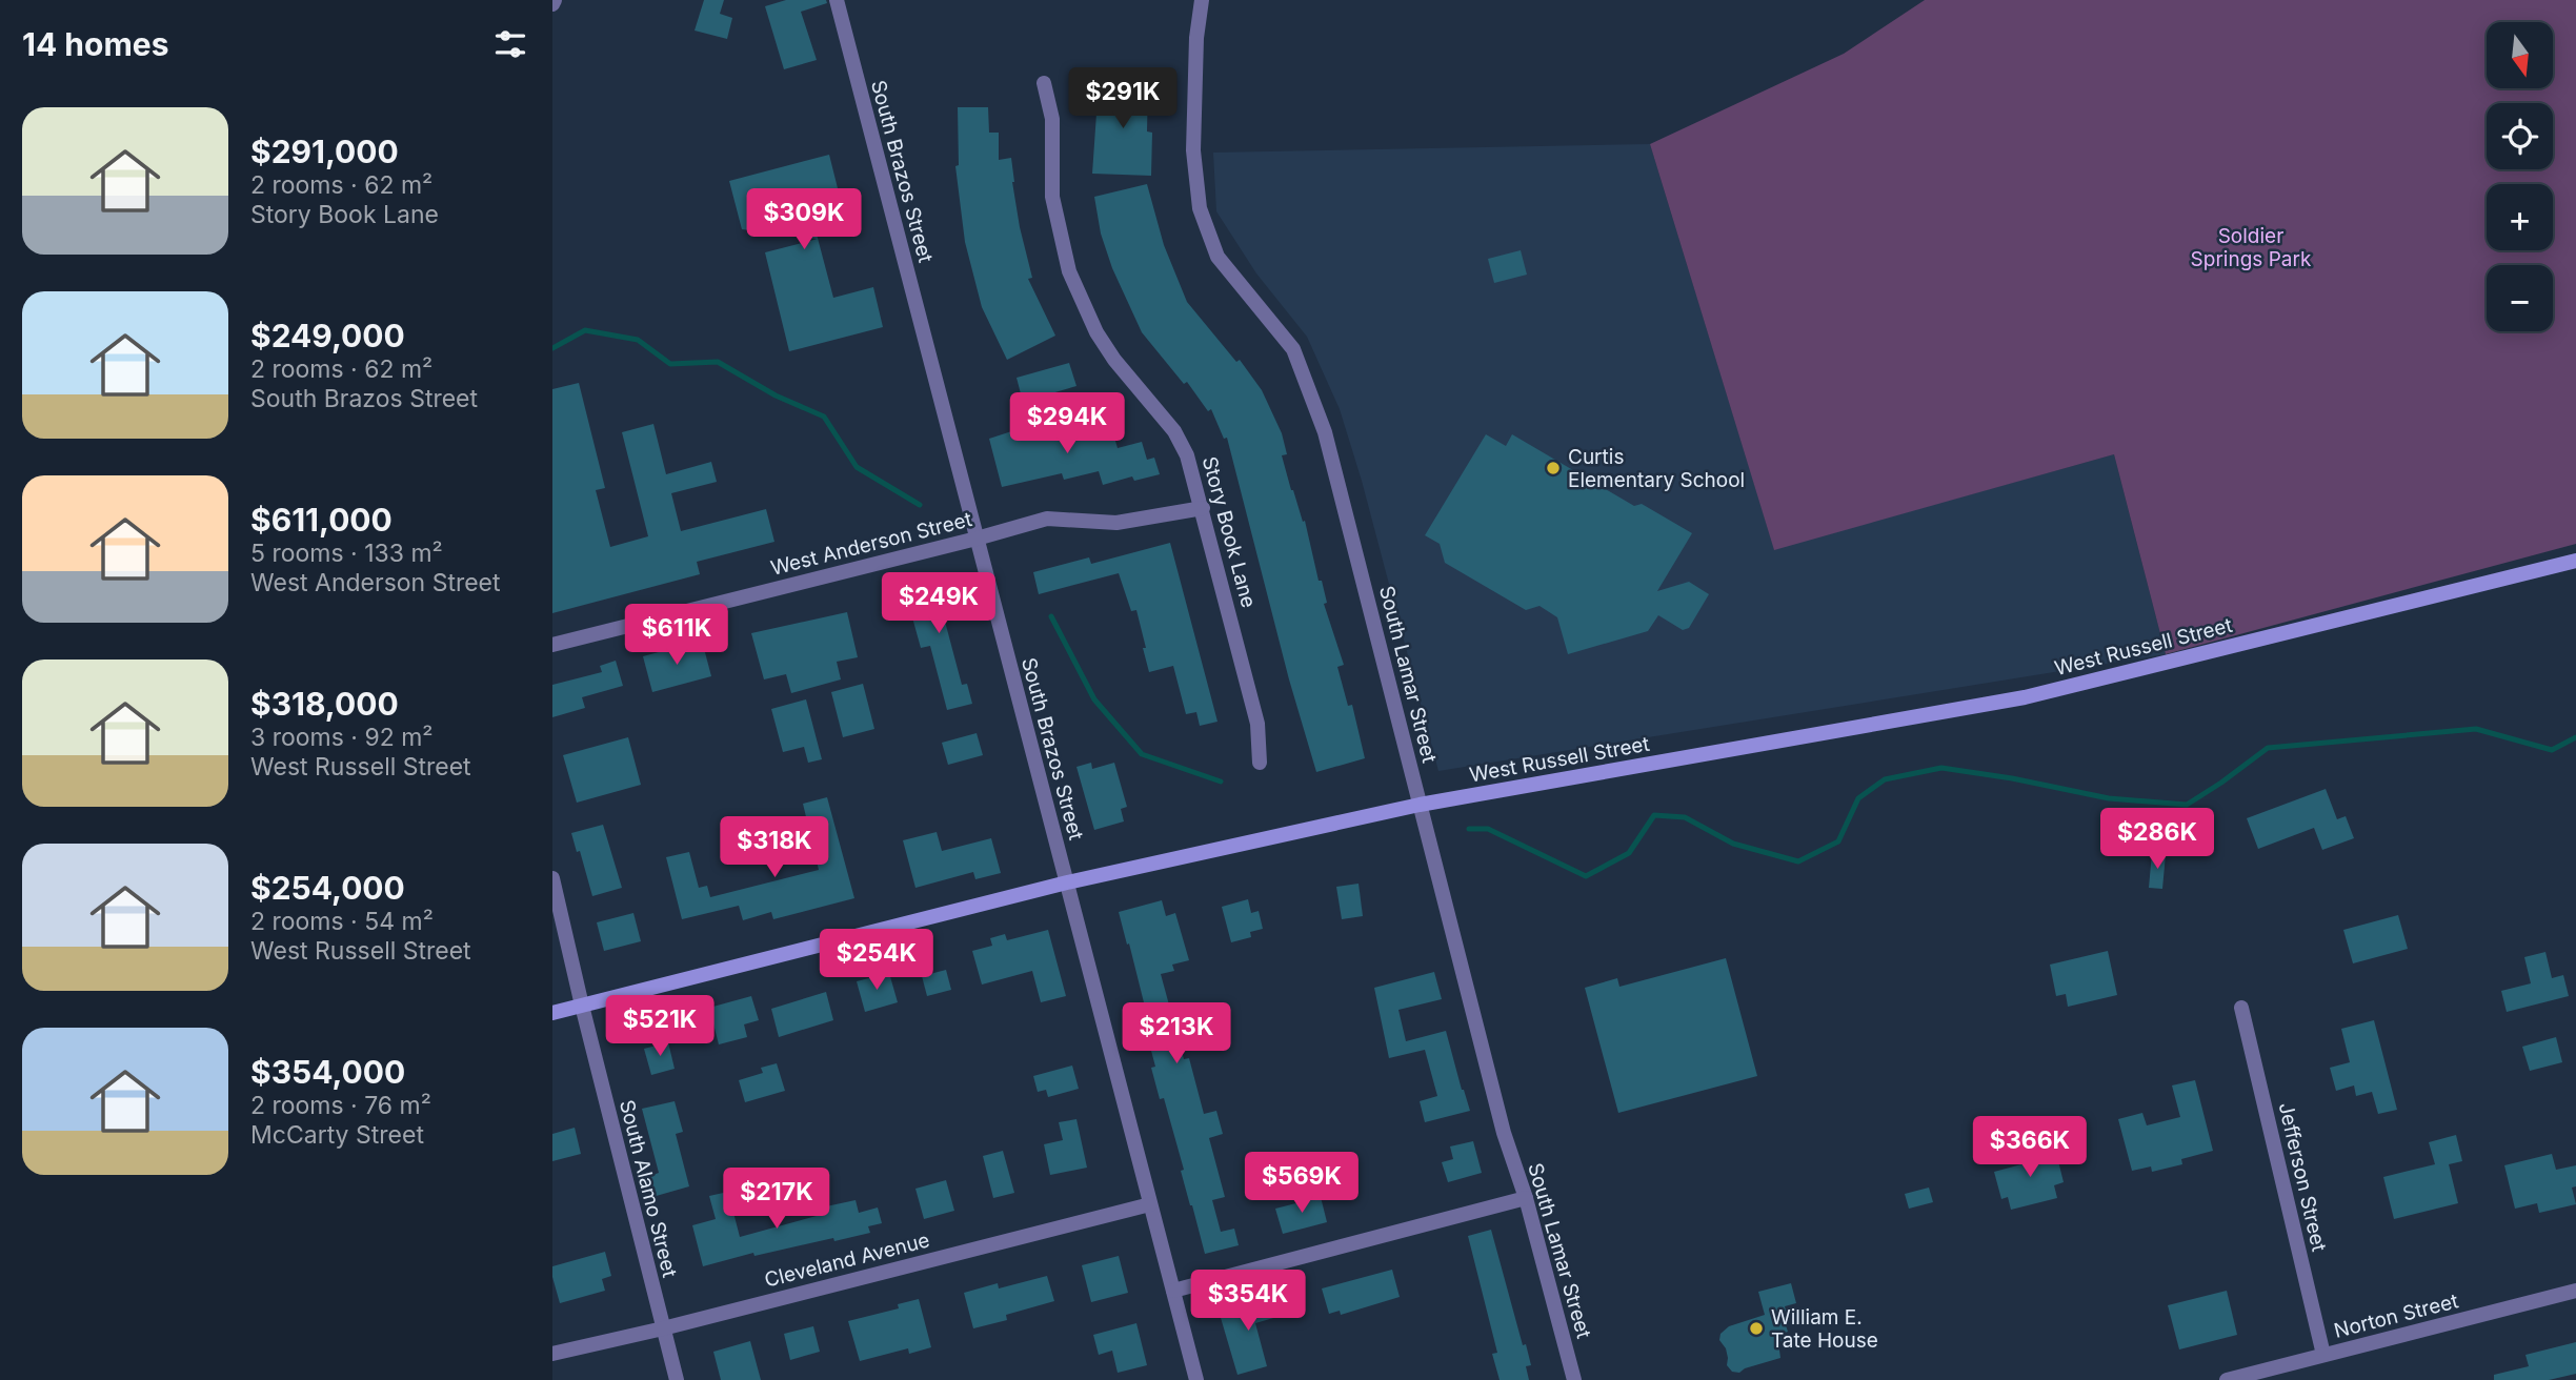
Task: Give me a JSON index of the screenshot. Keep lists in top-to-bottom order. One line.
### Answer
{"streets":{"street":["South Brazos Street","Story Book Lane","West Anderson Street","West Russell Street","South Lamar Street","Jefferson Street","South Alamo Street","Cleveland Avenue","Norton Street"]},"crossings":[["South Brazos Street","West Anderson Street"],["South Brazos Street","West Russell Street"],["South Brazos Street","Cleveland Avenue"],["Story Book Lane","West Anderson Street"],["West Russell Street","South Lamar Street"],["West Russell Street","South Alamo Street"],["Jefferson Street","Norton Street"],["South Alamo Street","Cleveland Avenue"]],"parks":["Soldier Springs Park"],"places":["Curtis Elementary School","William E. Tate House"],"north":"bottom","page":{"heading":"14 homes","map_buttons":["+","−"],"price":["$291K","$309K","$294K","$249K","$611K","$286K","$318K","$254K","$521K","$213K","$366K","$569K","$217K","$354K"],"list":[{"name":"$291,000","note":"2 rooms · 62 m² · Story Book Lane"},{"name":"$249,000","note":"2 rooms · 62 m² · South Brazos Street"},{"name":"$611,000","note":"5 rooms · 133 m² · West Anderson Street"},{"name":"$318,000","note":"3 rooms · 92 m² · West Russell Street"},{"name":"$254,000","note":"2 rooms · 54 m² · West Russell Street"},{"name":"$354,000","note":"2 rooms · 76 m² · McCarty Street"}]}}
